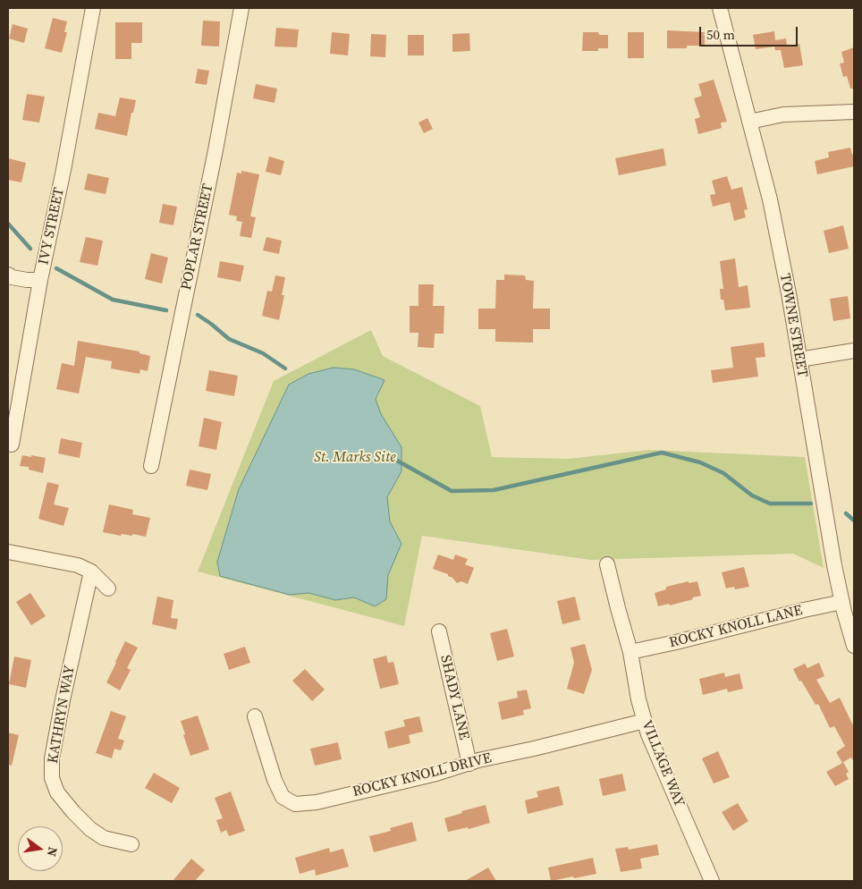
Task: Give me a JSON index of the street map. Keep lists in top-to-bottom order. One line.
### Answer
{"streets":{"street":["IVY STREET","POPLAR STREET","TOWNE STREET","ROCKY KNOLL LANE","SHADY LANE","KATHRYN WAY","VILLAGE WAY","ROCKY KNOLL DRIVE"]},"crossings":[["TOWNE STREET","ROCKY KNOLL LANE"],["ROCKY KNOLL LANE","VILLAGE WAY"],["SHADY LANE","ROCKY KNOLL DRIVE"],["VILLAGE WAY","ROCKY KNOLL DRIVE"]],"parks":["St. Marks Site"],"scale_bar":"50 m","north":"right"}
